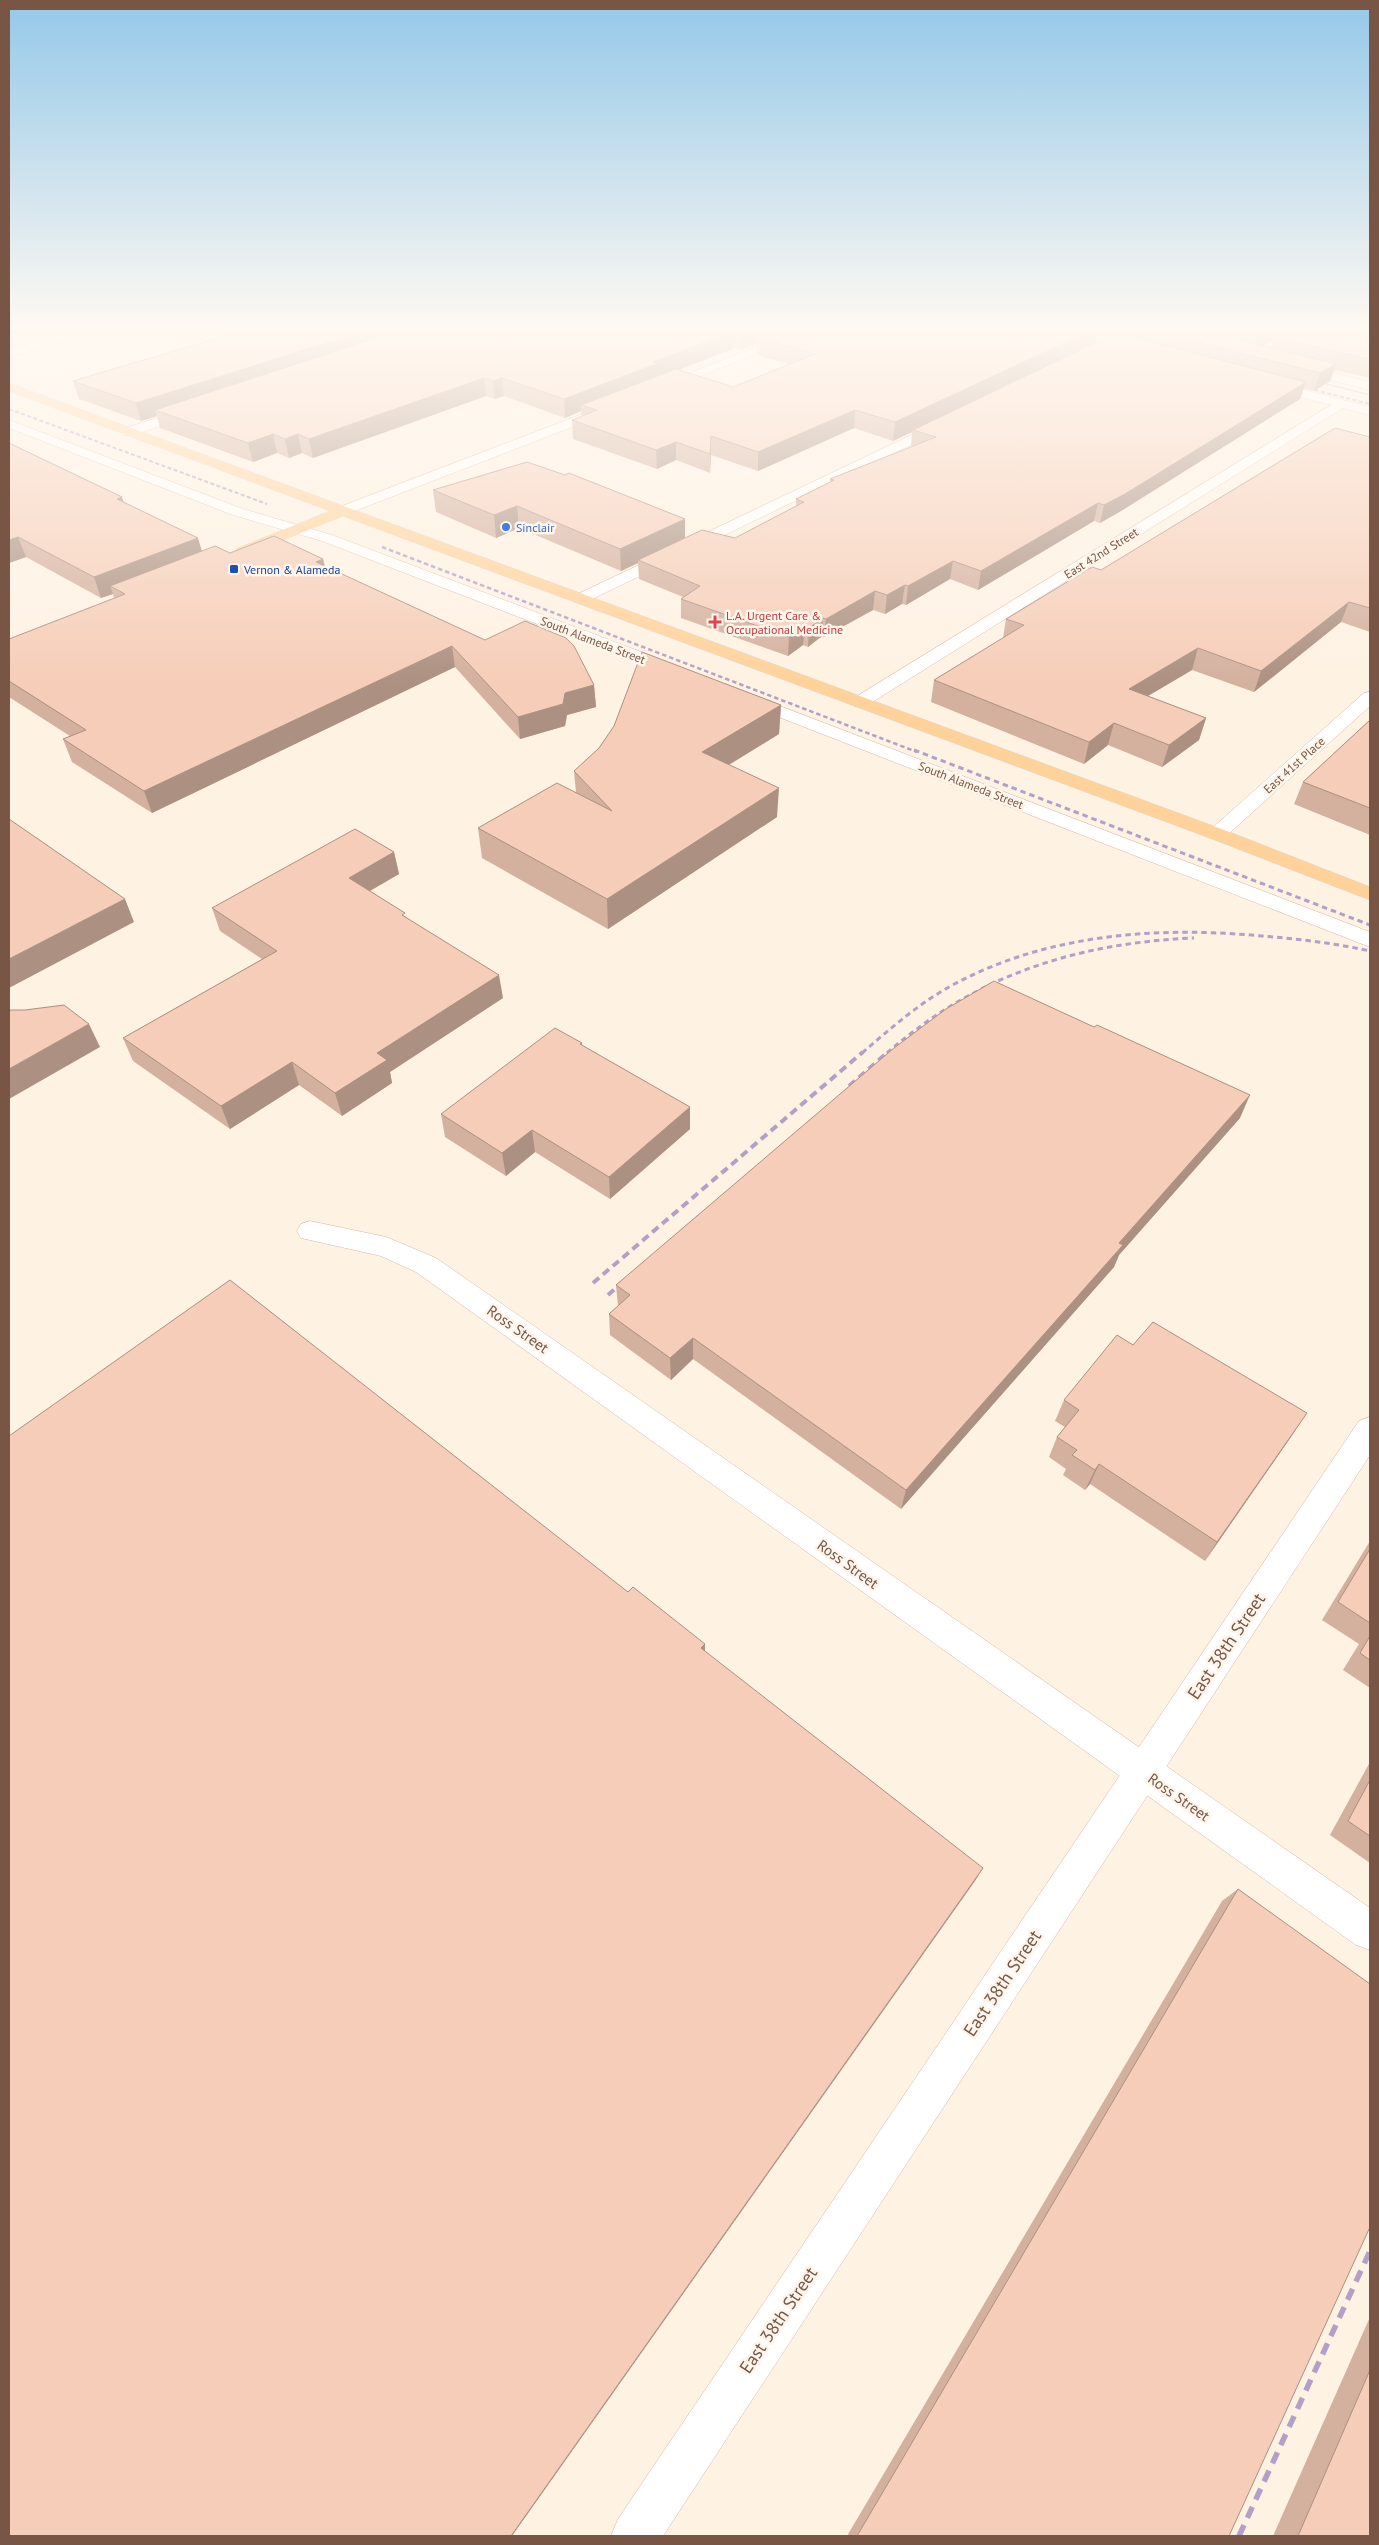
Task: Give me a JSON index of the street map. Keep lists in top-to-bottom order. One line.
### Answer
{"streets":{"street":["East 42nd Street","South Alameda Street","East 41st Place","Ross Street","East 38th Street"]},"crossings":[["Ross Street","East 38th Street"]],"places":{"other":["Sinclair"],"transit":["Vernon & Alameda"],"health":["L.A. Urgent Care & Occupational Medicine"]}}
